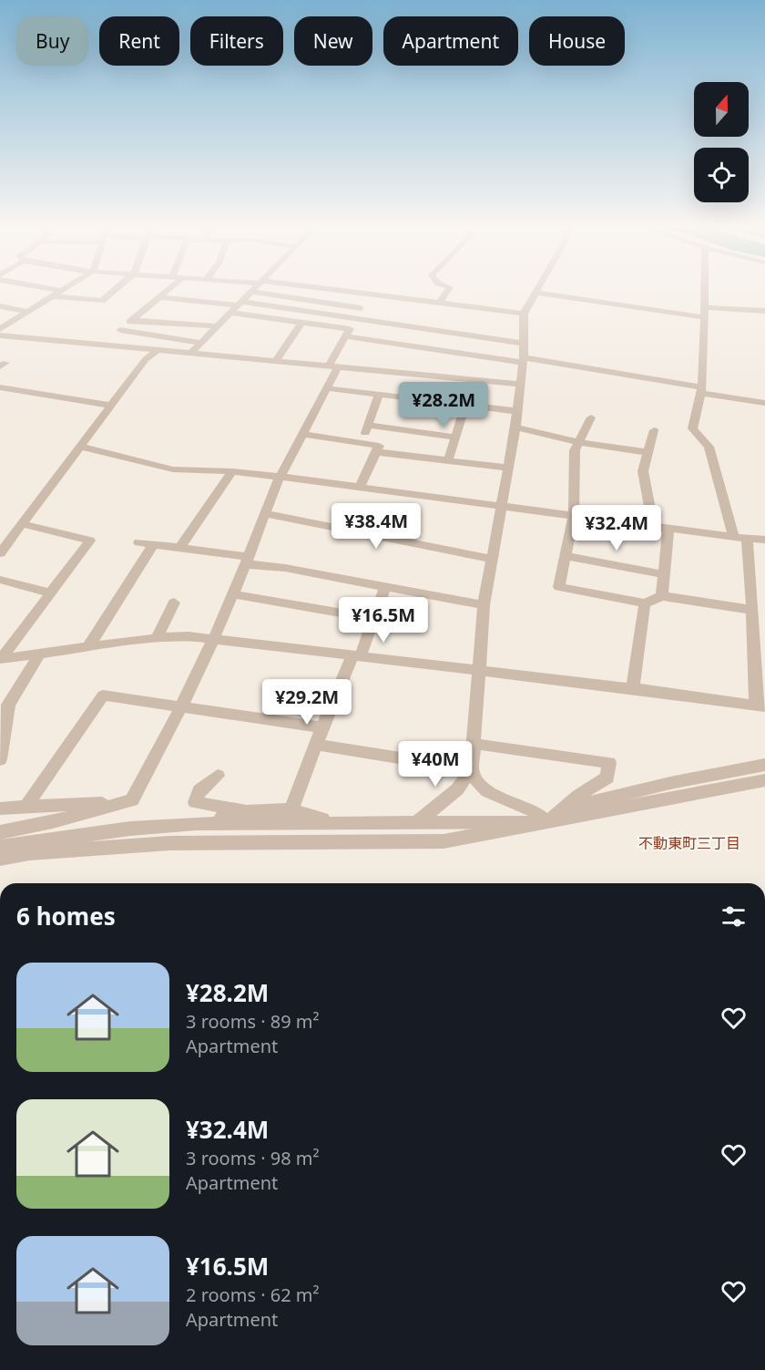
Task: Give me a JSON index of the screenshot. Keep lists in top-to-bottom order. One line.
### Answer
{"districts":["不動東町三丁目"],"north":"top","page":{"chip":["Buy","Rent","Filters","New","Apartment","House"],"price":["¥28.2M","¥38.4M","¥32.4M","¥16.5M","¥29.2M","¥40M"],"heading":"6 homes","list":[{"name":"¥28.2M","note":"3 rooms · 89 m² · Apartment"},{"name":"¥32.4M","note":"3 rooms · 98 m² · Apartment"},{"name":"¥16.5M","note":"2 rooms · 62 m² · Apartment"}]}}
